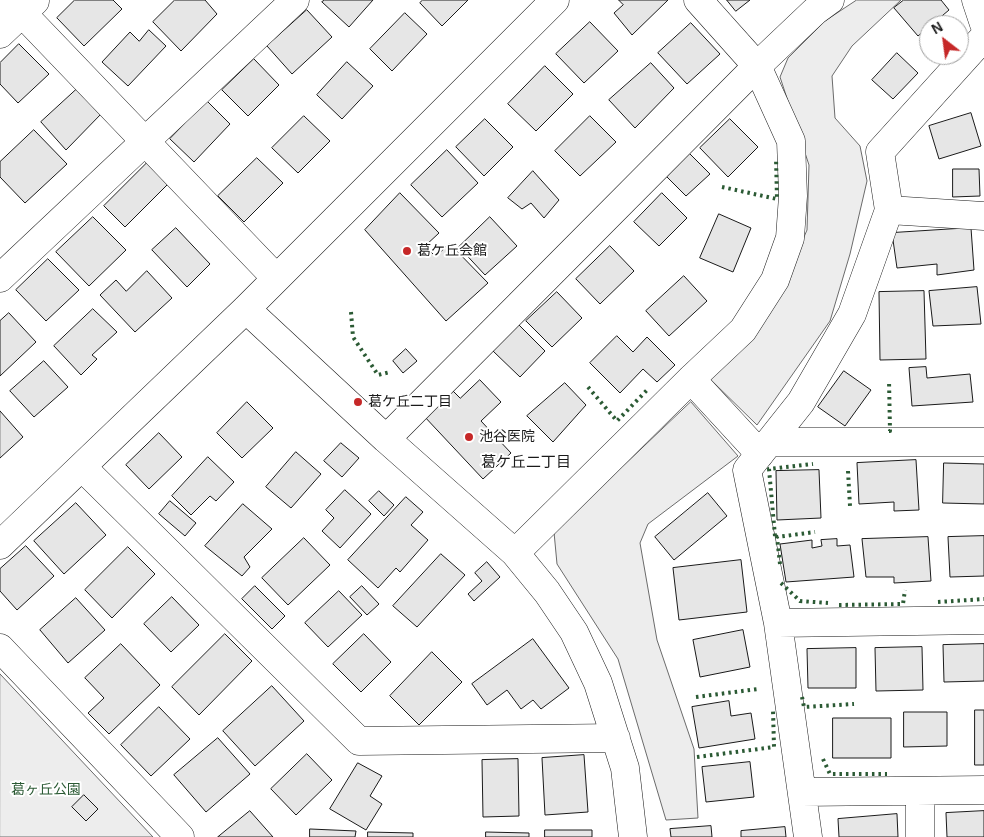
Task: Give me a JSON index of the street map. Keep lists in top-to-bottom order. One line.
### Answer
{"districts":["葛ケ丘二丁目"],"parks":["葛ヶ丘公園"],"places":["葛ケ丘会館","葛ケ丘二丁目","池谷医院"],"north":"top left"}
